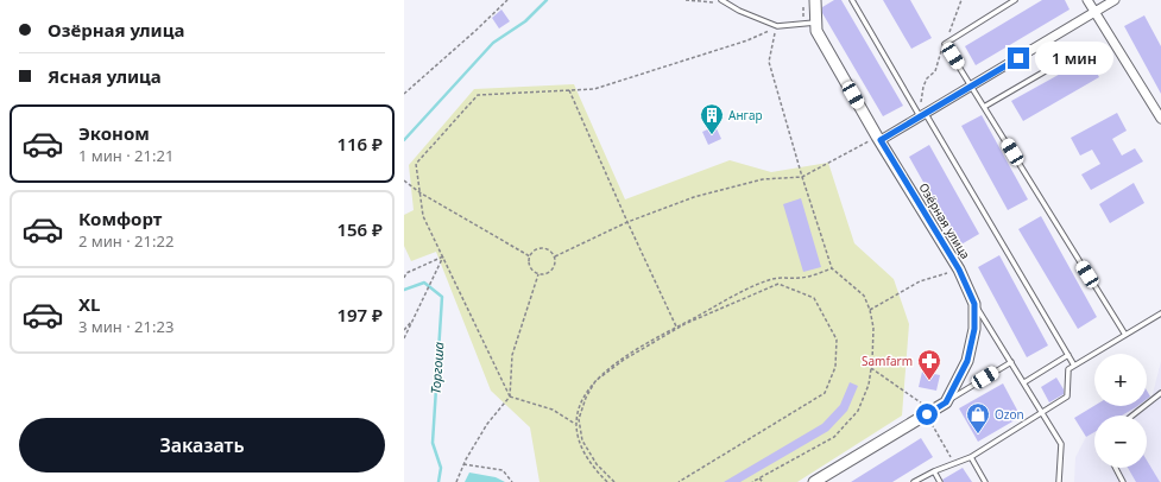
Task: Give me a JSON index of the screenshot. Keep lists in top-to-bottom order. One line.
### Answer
{"streets":{"street":["Озёрная улица"]},"water":["Торгоша"],"places":{"building":["Ангар"],"pharmacy":["Samfarm"],"shop":["Ozon"]},"page":{"banner":["Озёрная улица","Ясная улица"],"bubble":"1 мин","list":[{"name":"Эконом","note":"1 мин · 21:21","value":"116 ₽"},{"name":"Комфорт","note":"2 мин · 21:22","value":"156 ₽"},{"name":"XL","note":"3 мин · 21:23","value":"197 ₽"}],"map_buttons":["+","−"],"buttons":"Заказать"}}
